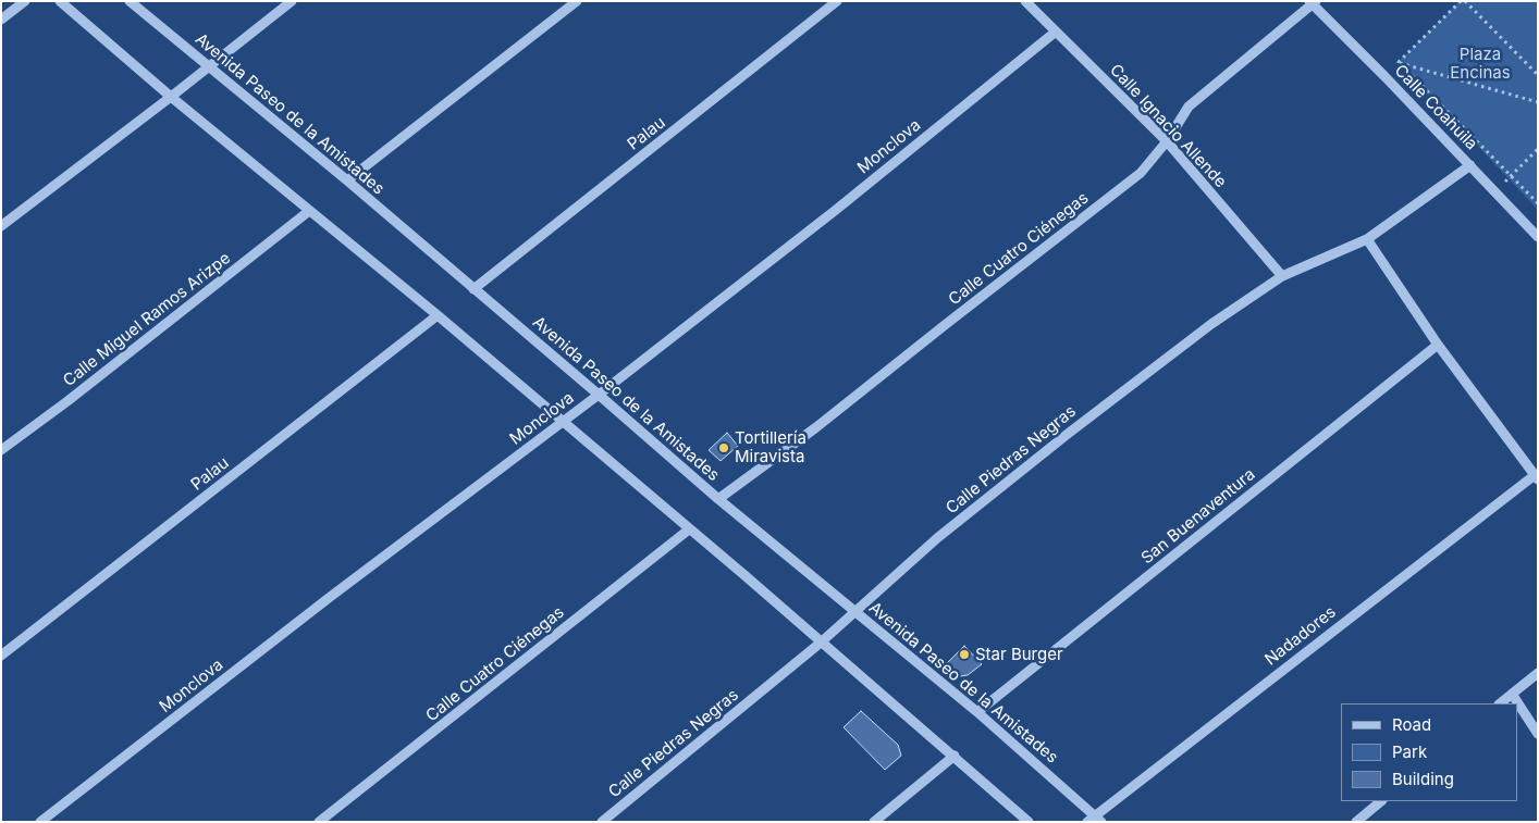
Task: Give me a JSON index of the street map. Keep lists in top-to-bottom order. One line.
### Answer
{"streets":{"street":["Calle Coahuila","Avenida Paseo de la Amistades","Calle Ignacio Allende","Palau","Monclova","Calle Cuatro Ciénegas","Calle Miguel Ramos Arizpe","Calle Piedras Negras","San Buenaventura","Nadadores"]},"crossings":[["Calle Coahuila","Calle Cuatro Ciénegas"],["Calle Coahuila","Calle Piedras Negras"],["Avenida Paseo de la Amistades","Palau"],["Avenida Paseo de la Amistades","Monclova"],["Avenida Paseo de la Amistades","Calle Cuatro Ciénegas"],["Avenida Paseo de la Amistades","Calle Piedras Negras"],["Avenida Paseo de la Amistades","San Buenaventura"],["Avenida Paseo de la Amistades","Nadadores"],["Calle Ignacio Allende","Monclova"],["Calle Ignacio Allende","Calle Cuatro Ciénegas"],["Calle Ignacio Allende","Calle Piedras Negras"]],"parks":["Plaza Encinas"],"places":["Tortillería Miravista","Star Burger"],"legend":["Road","Park","Building"]}
